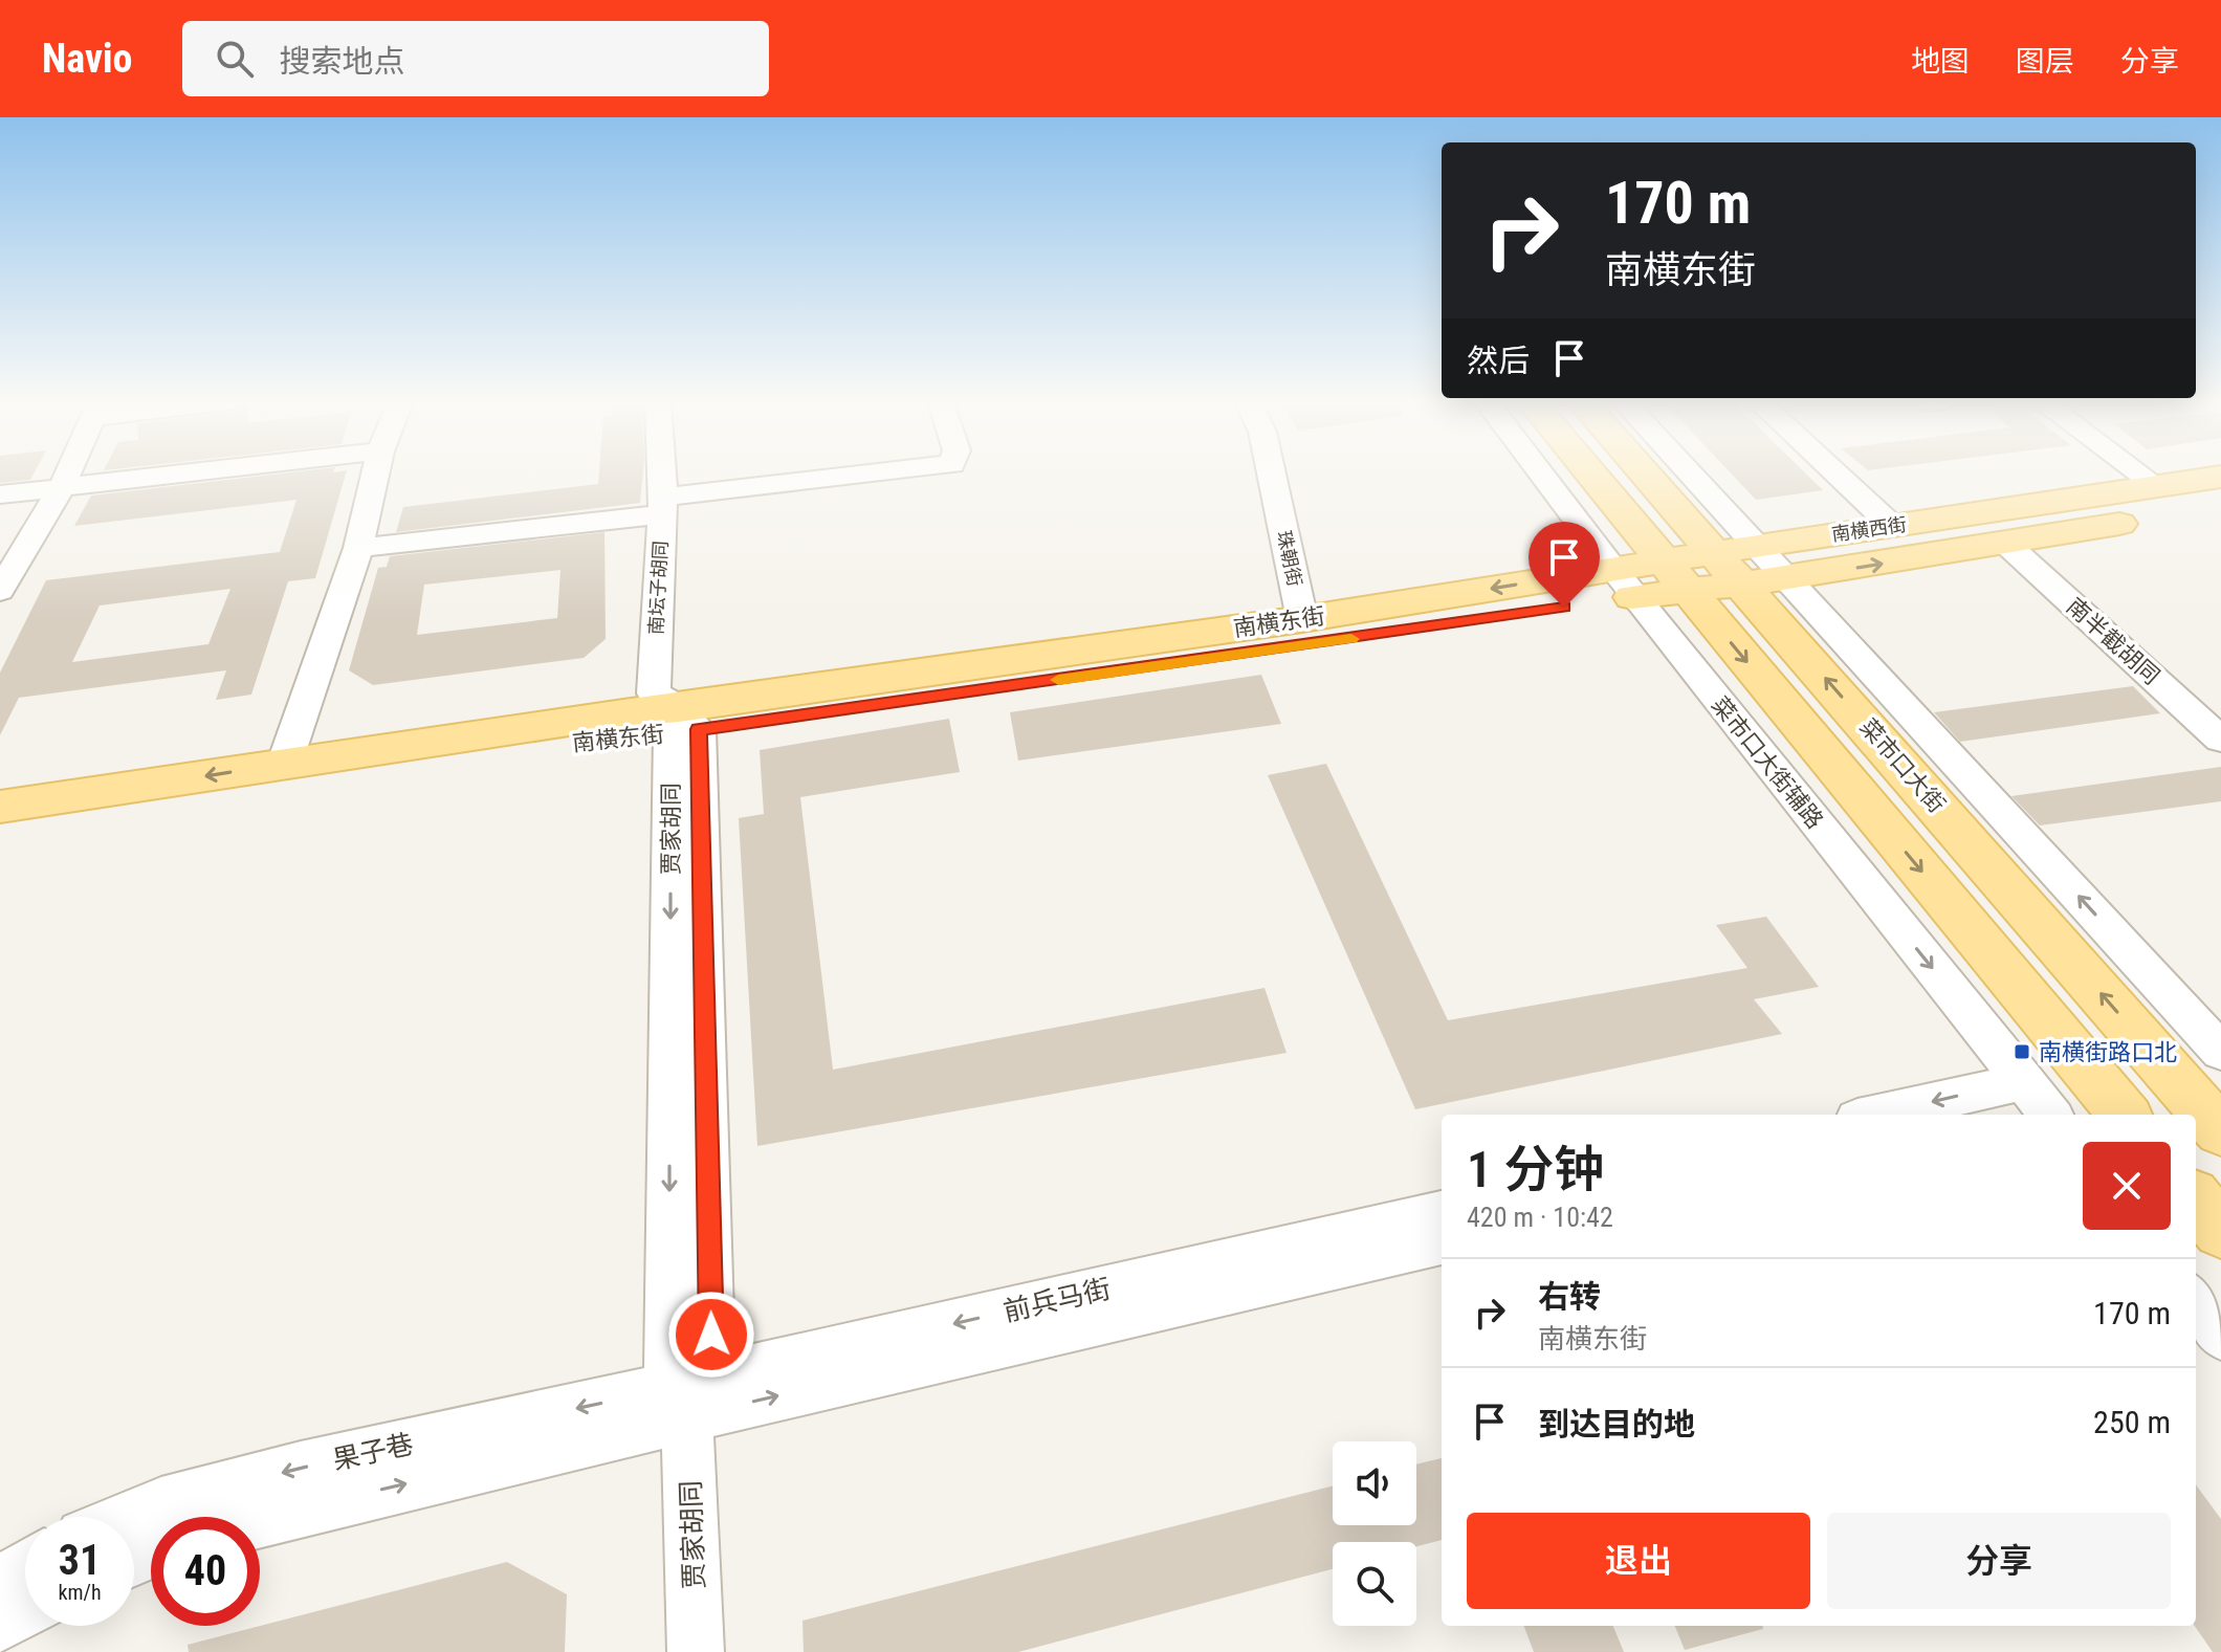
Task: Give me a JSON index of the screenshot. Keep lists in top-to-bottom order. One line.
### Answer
{"streets":{"main road":["南横西街","南横东街","菜市口大街"],"street":["珠朝街","南坛子胡同","南半截胡同","菜市口大街辅路","贾家胡同","前兵马街","果子巷"]},"crossings":[["南横西街","南横东街"],["南横西街","南半截胡同"],["南横西街","菜市口大街"],["珠朝街","南横东街"],["南坛子胡同","南横东街"],["南坛子胡同","贾家胡同"],["南横东街","菜市口大街辅路"],["南横东街","菜市口大街"],["南横东街","贾家胡同"],["贾家胡同","前兵马街"],["贾家胡同","果子巷"],["前兵马街","果子巷"]],"places":{"transit":["南横街路口北"]},"page":{"header":"Navio","search":"搜索地点","nav":["地图","图层","分享"],"turn":["170 m","南横东街"],"then":"然后","heading":["1 分钟","420 m · 10:42"],"list":[{"name":"右转","note":"南横东街","value":"170 m"},{"name":"到达目的地","value":"250 m"}],"buttons":["退出","分享"],"speed":"31 km/h","limit":"40"}}
